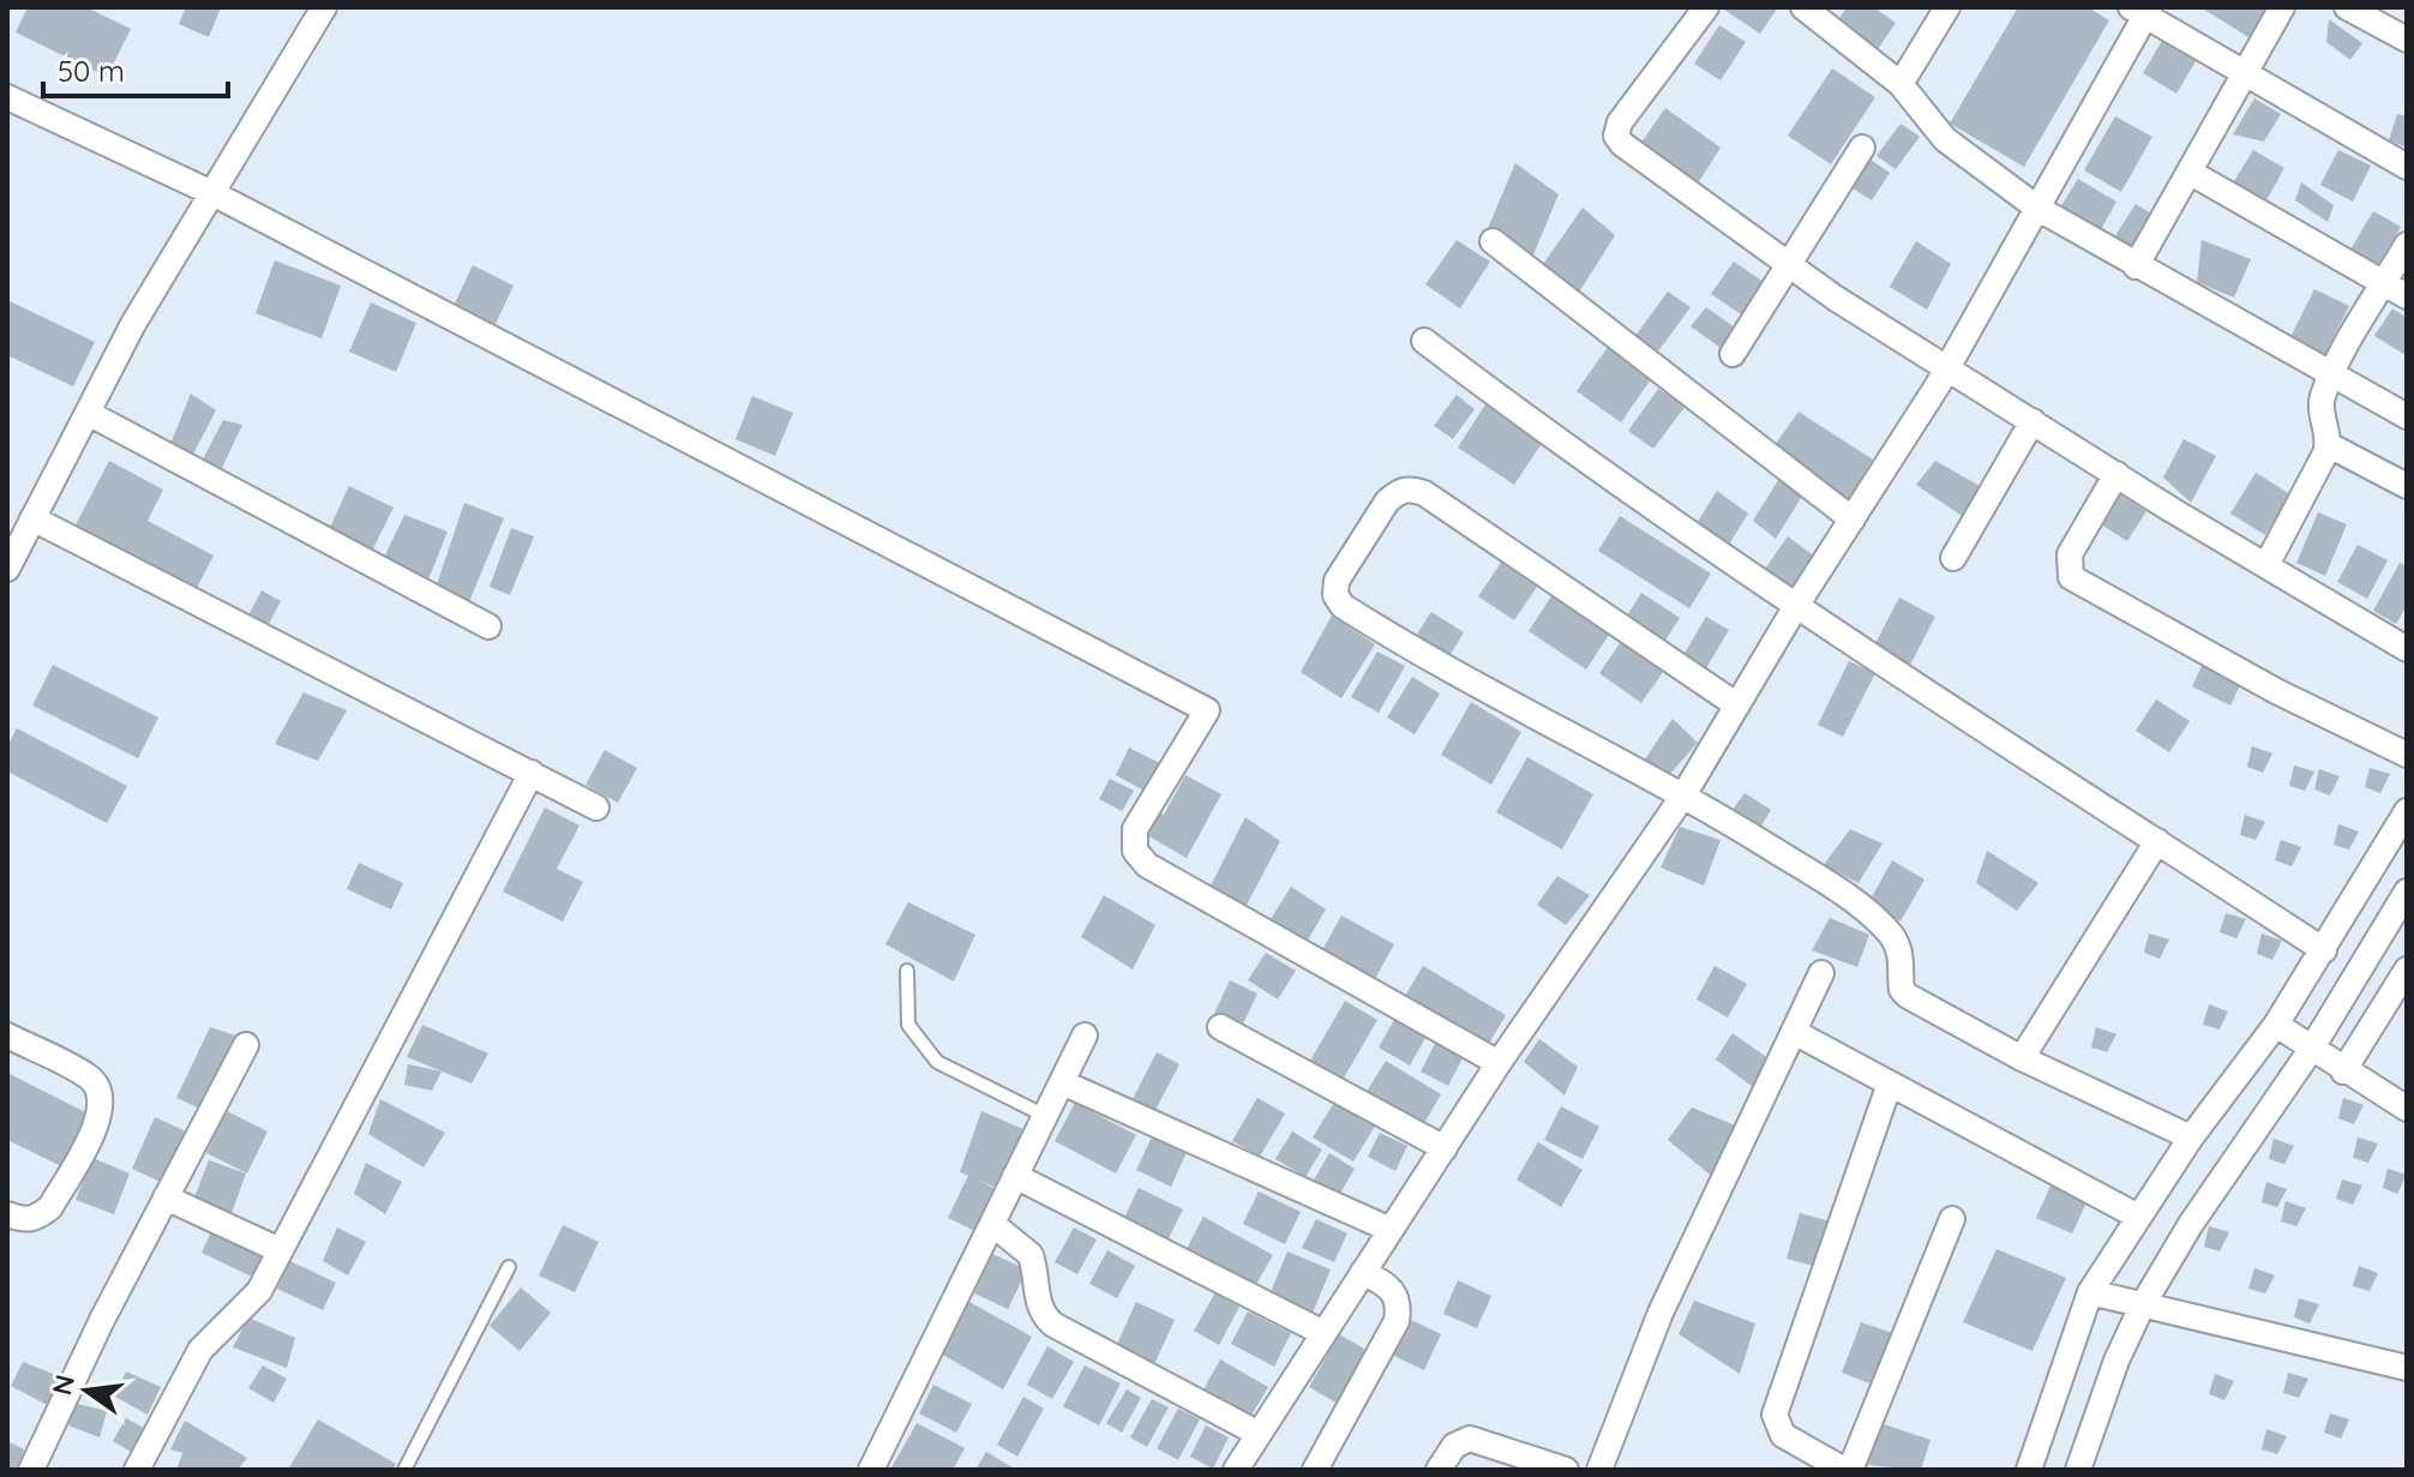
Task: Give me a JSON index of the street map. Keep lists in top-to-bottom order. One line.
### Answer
{"scale_bar":"50 m","north":"left"}
